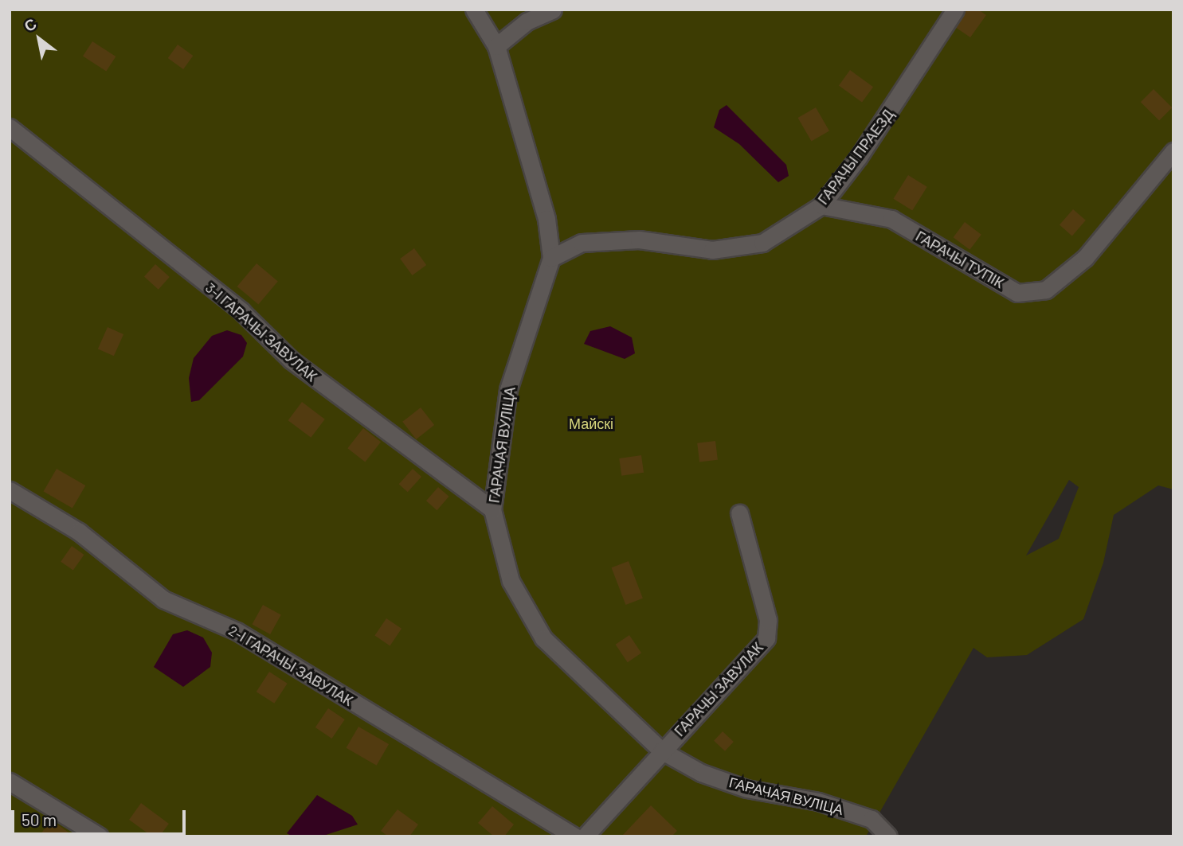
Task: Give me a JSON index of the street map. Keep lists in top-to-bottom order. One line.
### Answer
{"streets":{"street":["ГАРАЧЫ ПРАЕЗД","ГАРАЧЫ ТУПІК","3-І ГАРАЧЫ ЗАВУЛАК","ГАРАЧАЯ ВУЛІЦА","2-І ГАРАЧЫ ЗАВУЛАК","ГАРАЧЫ ЗАВУЛАК"]},"crossings":[["ГАРАЧЫ ПРАЕЗД","ГАРАЧЫ ТУПІК"],["ГАРАЧЫ ПРАЕЗД","ГАРАЧАЯ ВУЛІЦА"],["3-І ГАРАЧЫ ЗАВУЛАК","ГАРАЧАЯ ВУЛІЦА"],["ГАРАЧАЯ ВУЛІЦА","ГАРАЧЫ ЗАВУЛАК"]],"parks":["Майскі"],"scale_bar":"50 m","north":"top left"}
